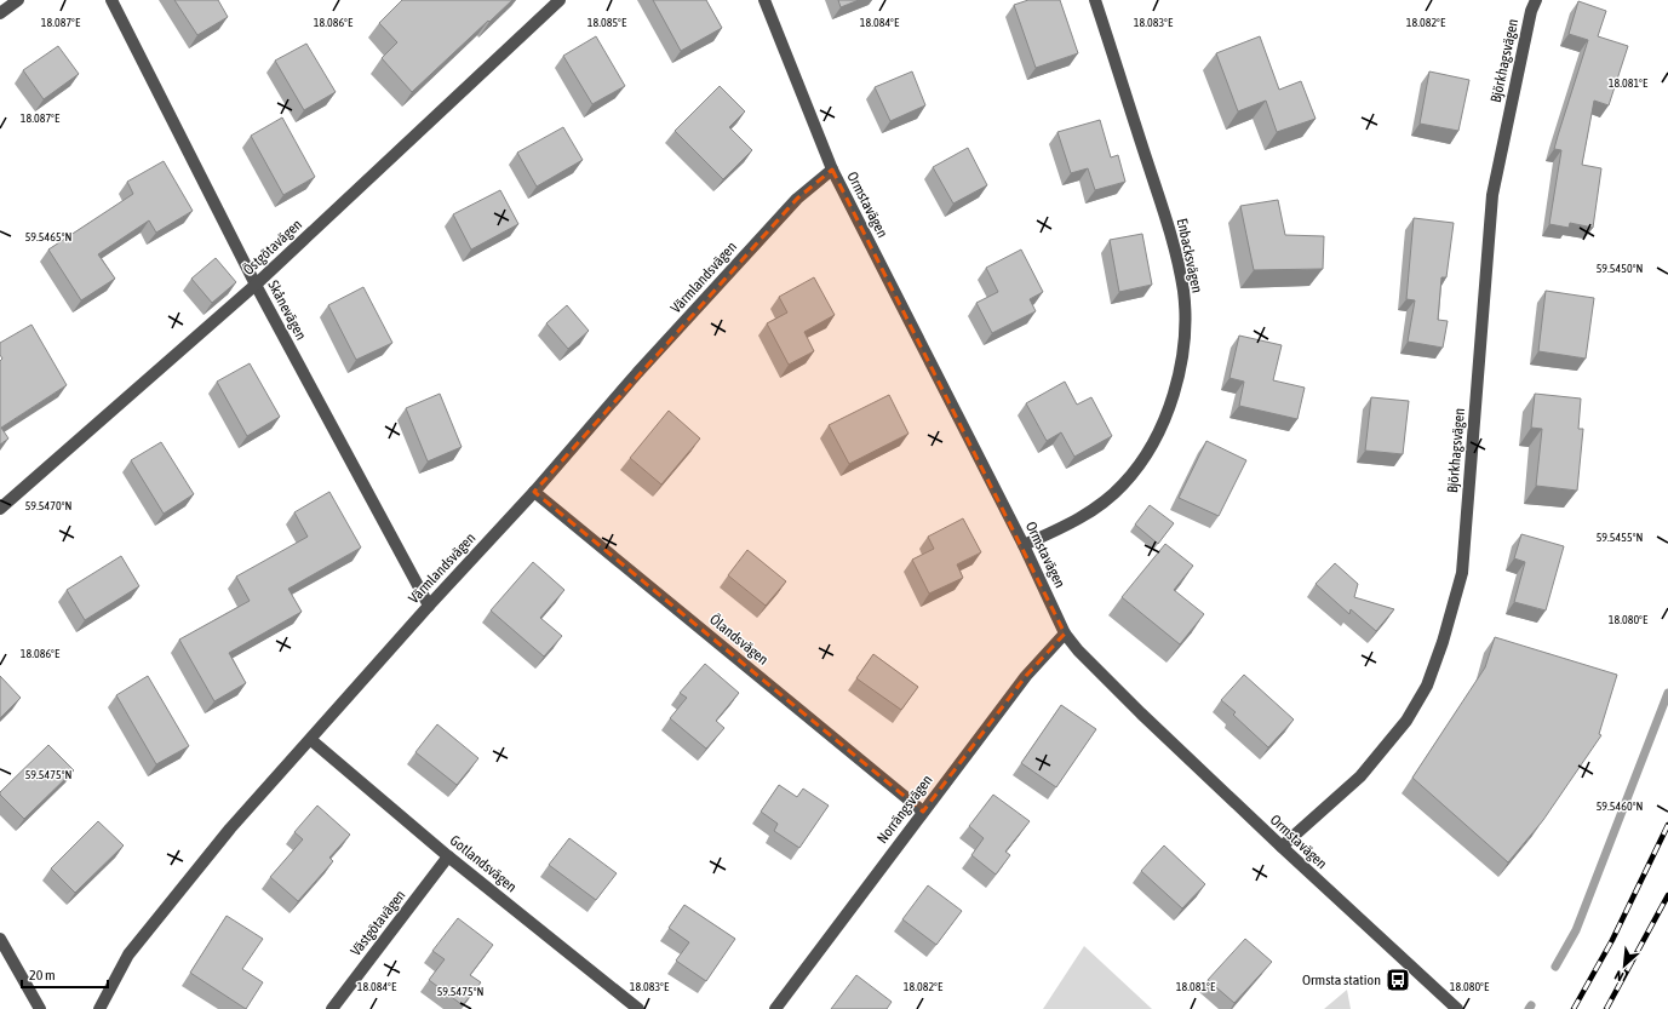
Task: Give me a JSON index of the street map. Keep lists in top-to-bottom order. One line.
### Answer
{"streets":{"street":["Björkhagsvägen","Ormstavägen","Östgötavägen","Enbacksvägen","Värmlandsvägen","Skånevägen","Ölandsvägen","Norrängsvägen","Gotlandsvägen","Västgötavägen"]},"crossings":[["Björkhagsvägen","Ormstavägen"],["Ormstavägen","Enbacksvägen"],["Ormstavägen","Värmlandsvägen"],["Ormstavägen","Norrängsvägen"],["Östgötavägen","Skånevägen"],["Värmlandsvägen","Skånevägen"],["Värmlandsvägen","Ölandsvägen"],["Värmlandsvägen","Gotlandsvägen"],["Ölandsvägen","Norrängsvägen"],["Gotlandsvägen","Västgötavägen"]],"places":{"bus stop":["Ormsta station"]},"scale_bar":"20 m","north":"bottom left","coordinates":["18.087°E","18.086°E","18.085°E","18.084°E","18.083°E","18.082°E","18.081°E","59.5465°N","59.5450°N","59.5470°N","59.5455°N","18.080°E","59.5475°N","59.5460°N"]}
